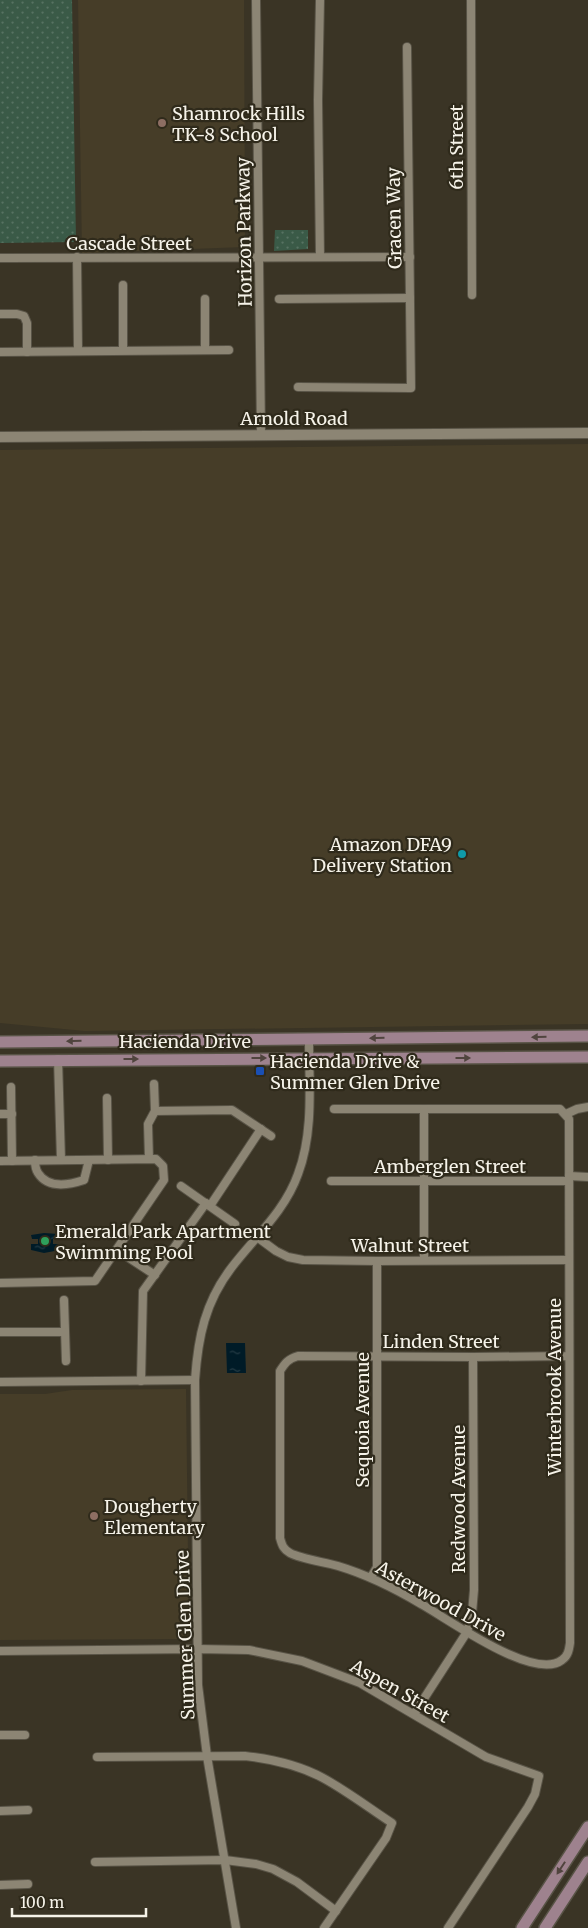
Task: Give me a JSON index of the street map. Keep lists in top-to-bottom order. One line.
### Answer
{"streets":{"main road":["Hacienda Drive"],"street":["6th Street","Gracen Way","Horizon Parkway","Cascade Street","Arnold Road","Amberglen Street","Walnut Street","Linden Street","Winterbrook Avenue","Sequoia Avenue","Redwood Avenue","Asterwood Drive","Summer Glen Drive","Aspen Street"]},"crossings":[["Gracen Way","Cascade Street"],["Horizon Parkway","Cascade Street"],["Horizon Parkway","Arnold Road"],["Hacienda Drive","Summer Glen Drive"],["Amberglen Street","Winterbrook Avenue"],["Walnut Street","Winterbrook Avenue"],["Walnut Street","Sequoia Avenue"],["Walnut Street","Summer Glen Drive"],["Linden Street","Winterbrook Avenue"],["Linden Street","Sequoia Avenue"],["Linden Street","Redwood Avenue"],["Linden Street","Asterwood Drive"],["Winterbrook Avenue","Asterwood Drive"],["Sequoia Avenue","Asterwood Drive"],["Redwood Avenue","Asterwood Drive"],["Redwood Avenue","Aspen Street"],["Summer Glen Drive","Aspen Street"]],"places":{"other":["Shamrock Hills TK-8 School","Amazon DFA9 Delivery Station","Emerald Park Apartment Swimming Pool","Dougherty Elementary"],"transit":["Hacienda Drive & Summer Glen Drive"]},"scale_bar":"100 m"}
